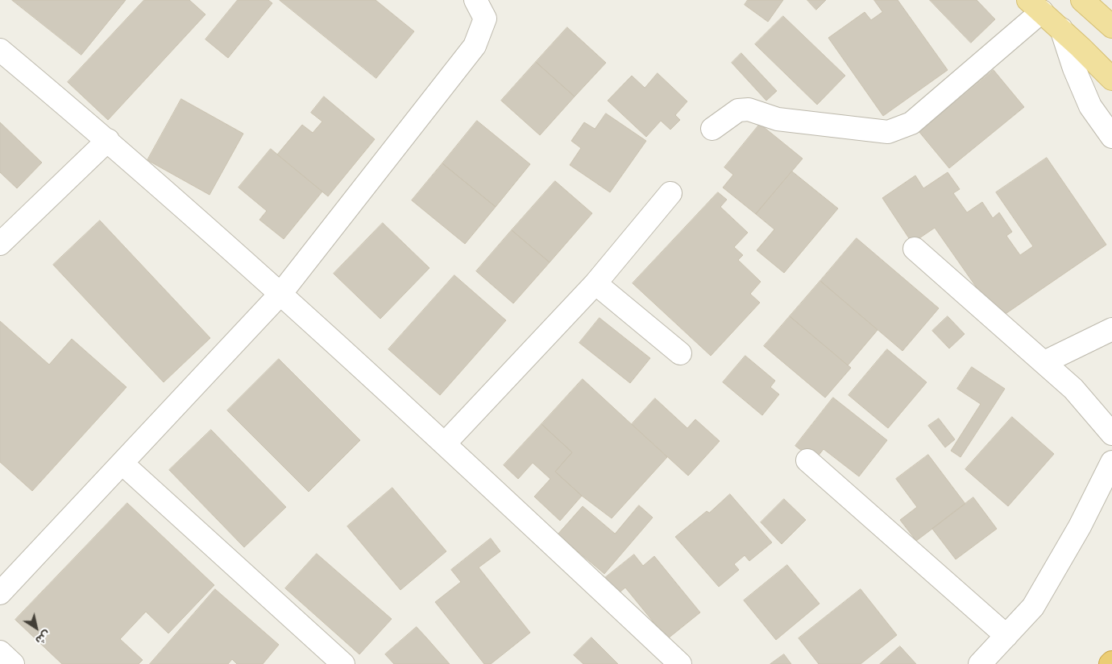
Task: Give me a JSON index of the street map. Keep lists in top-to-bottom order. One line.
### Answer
{"north":"bottom right"}
